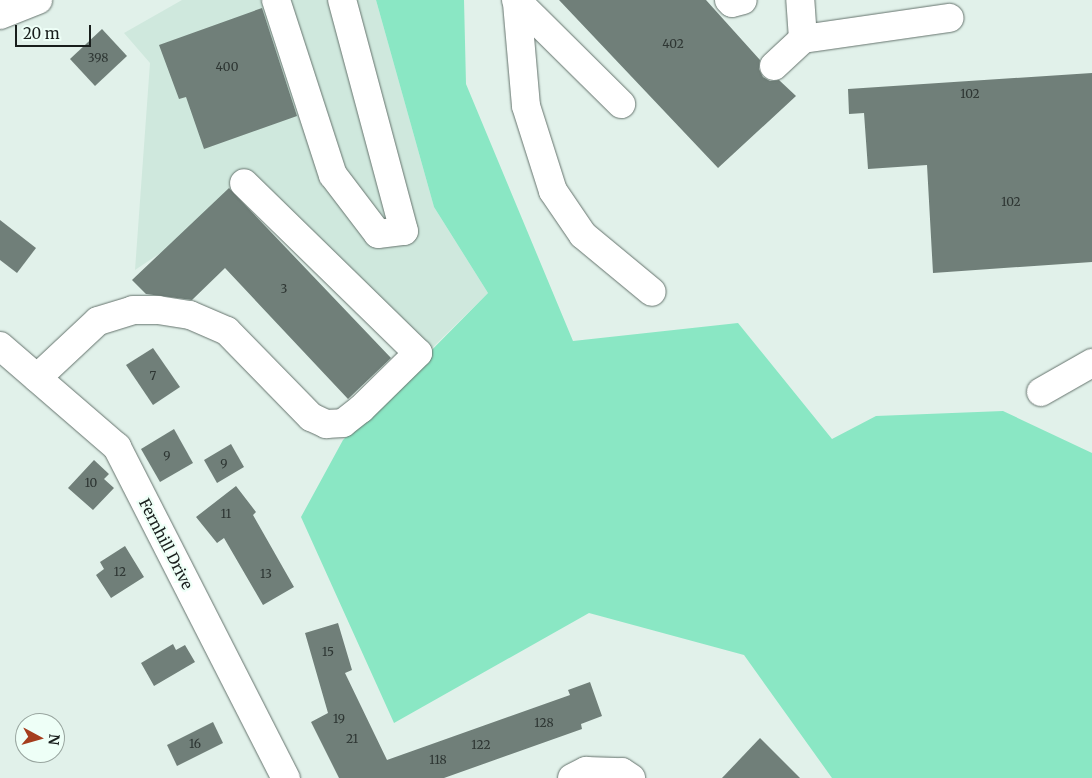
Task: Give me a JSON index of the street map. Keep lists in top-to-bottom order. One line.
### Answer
{"streets":{"street":["Fernhill Drive"]},"house_numbers":["402","398","400","102","102","3","7","9","9","10","11","12","13","15","19","128","21","16","122","118"],"scale_bar":"20 m","north":"right"}
